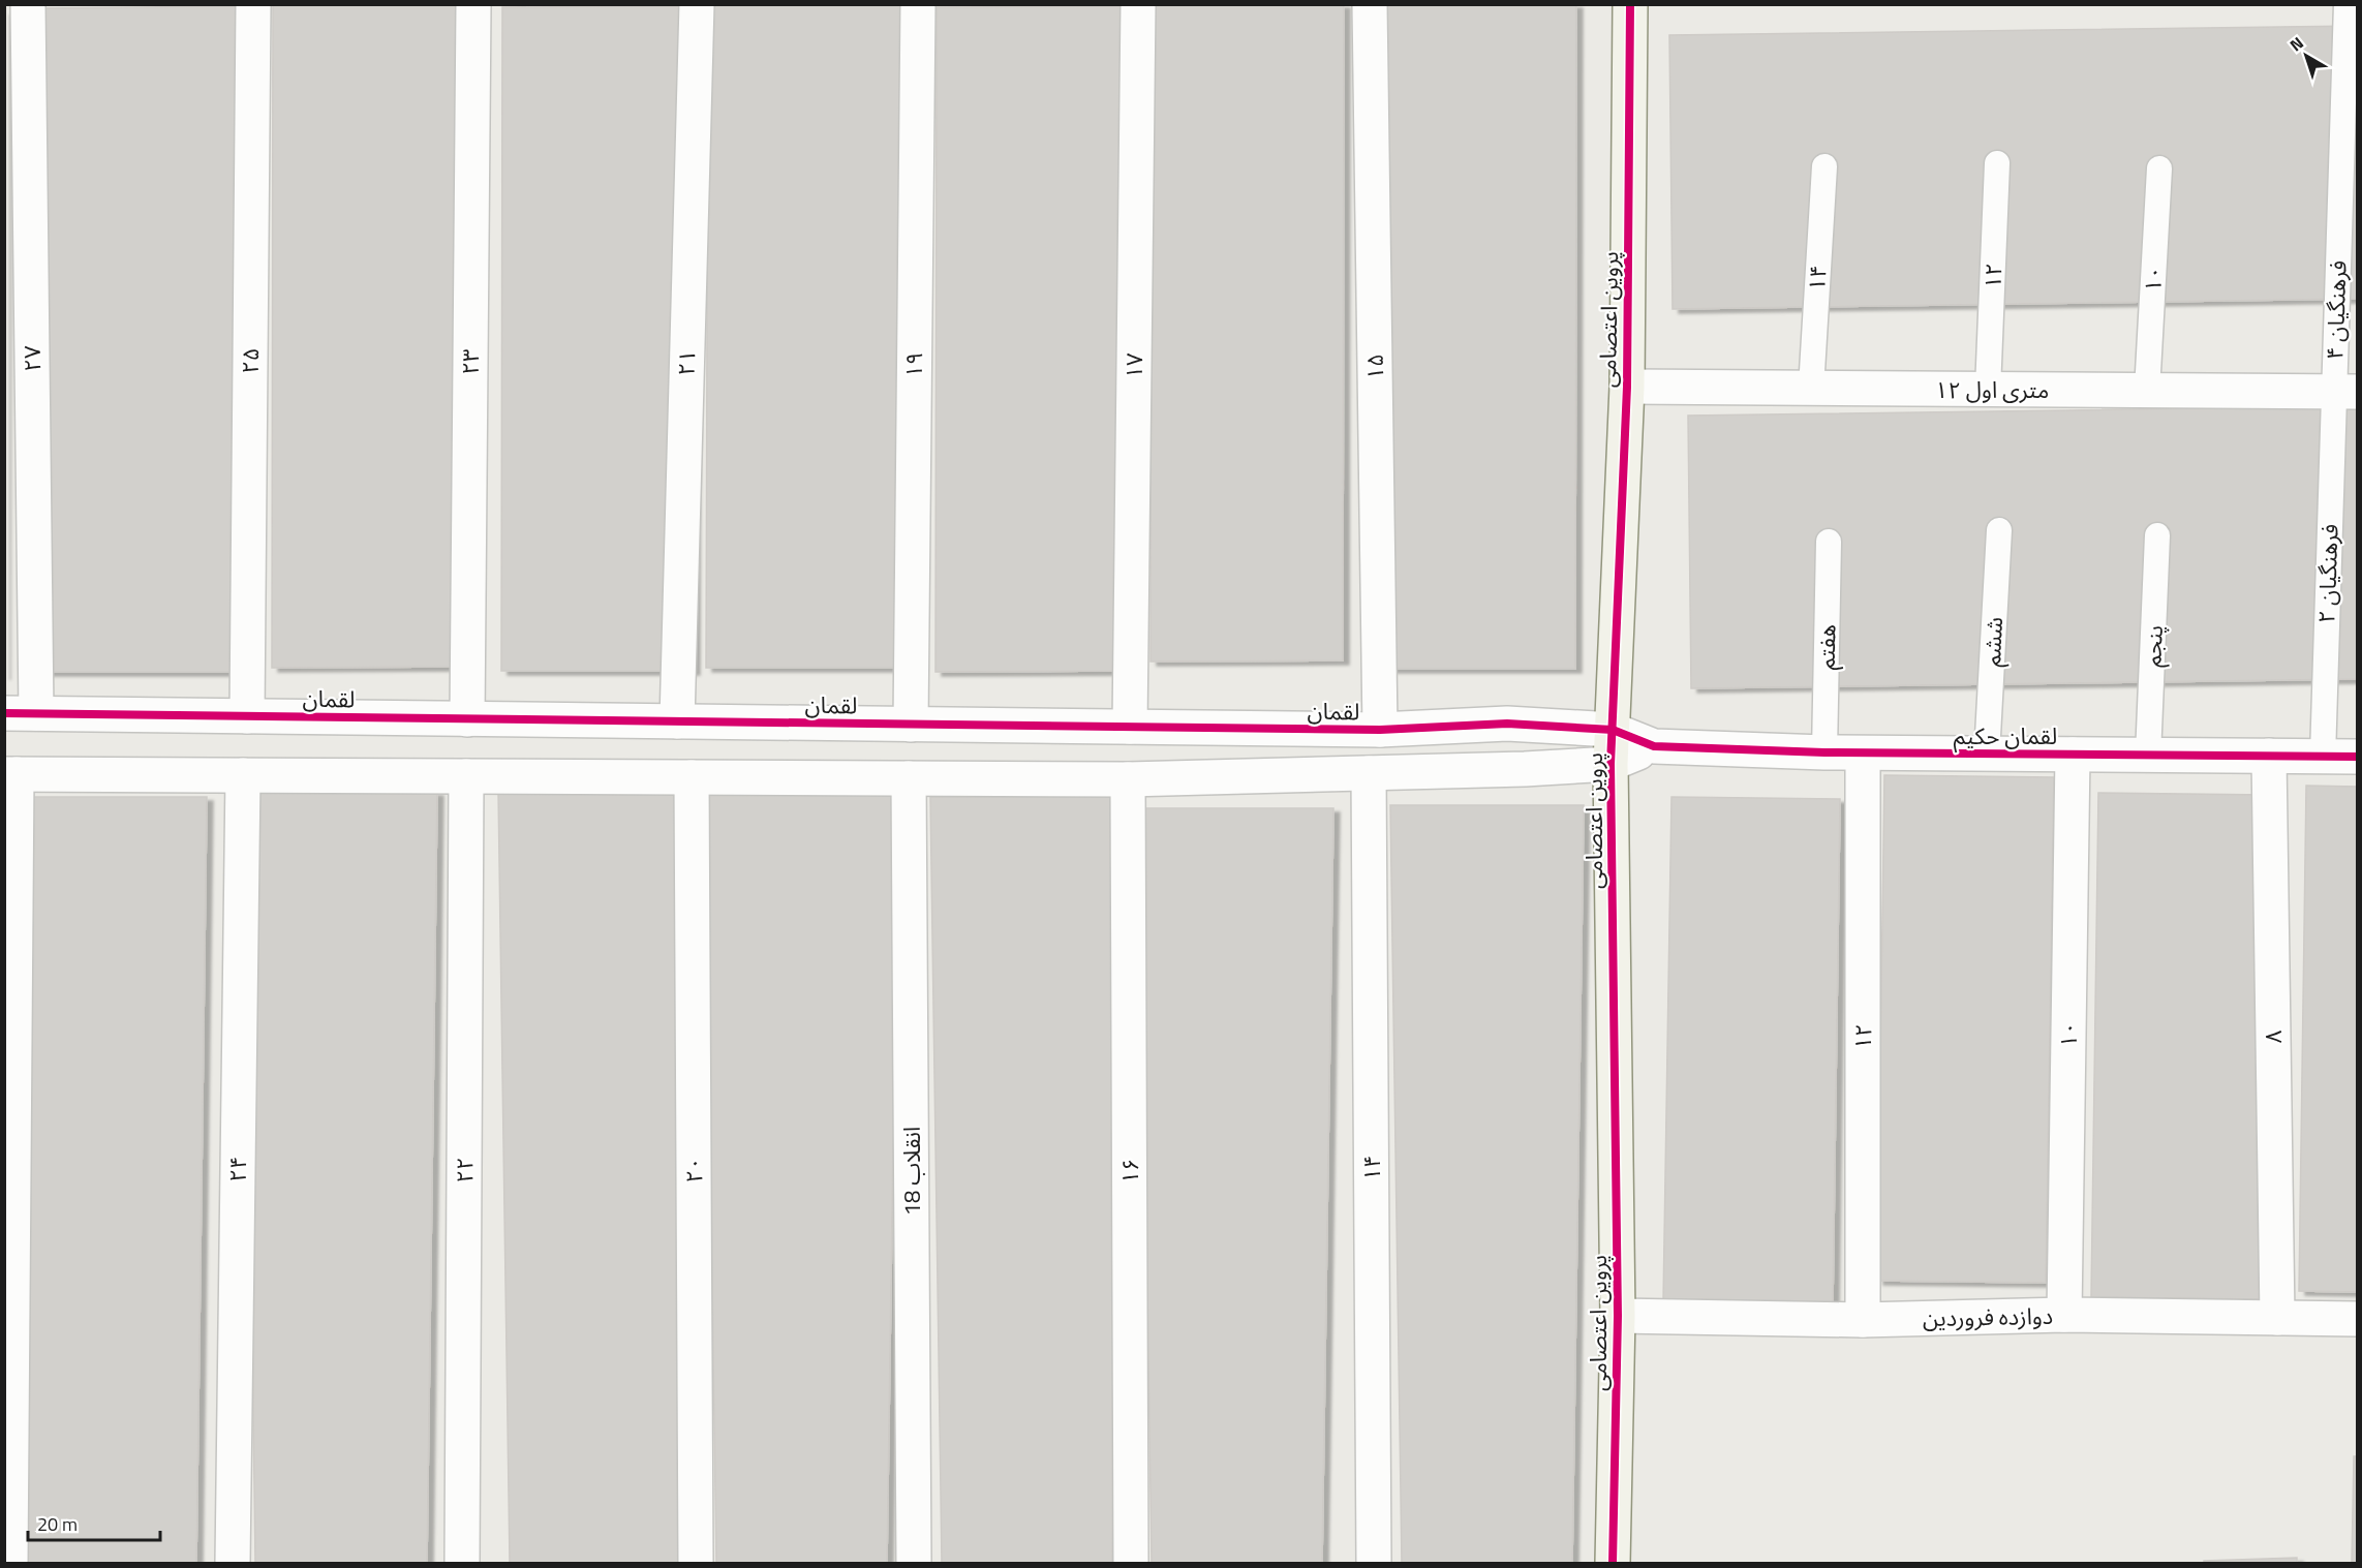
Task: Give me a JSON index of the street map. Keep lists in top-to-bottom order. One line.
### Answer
{"streets":{"street":["۱۲","۱۴","۱۰","پروین اعتصامی","۲۷","۲۵","۲۳","۲۱","۱۹","۱۷","۱۵","۱۲ متری اول","لقمان","لقمان حکیم","۸","۲۴","۲۲","۲۰","انقلاب 18","۱۶","دوازده فروردین"],"lane":["فرهنگیان ۴","فرهنگیان ۲","ششم","پنجم","هفتم"]},"crossings":[["۱۲","۱۲ متری اول"],["۱۲","لقمان حکیم"],["۱۲","دوازده فروردین"],["۱۴","۱۲ متری اول"],["۱۰","۱۲ متری اول"],["۱۰","لقمان حکیم"],["۱۰","دوازده فروردین"],["فرهنگیان ۴","۱۲ متری اول"],["فرهنگیان ۴","فرهنگیان ۲"],["پروین اعتصامی","۱۲ متری اول"],["پروین اعتصامی","لقمان"],["پروین اعتصامی","دوازده فروردین"],["۲۷","لقمان"],["۲۵","لقمان"],["۲۳","لقمان"],["۲۱","لقمان"],["۱۹","لقمان"],["۱۷","لقمان"],["۱۵","لقمان"],["۱۲ متری اول","فرهنگیان ۲"],["فرهنگیان ۲","لقمان حکیم"],["ششم","لقمان حکیم"],["پنجم","لقمان حکیم"],["هفتم","لقمان حکیم"],["لقمان","لقمان حکیم"],["لقمان حکیم","۸"],["۸","دوازده فروردین"]],"scale_bar":"20 m","north":"top left"}
